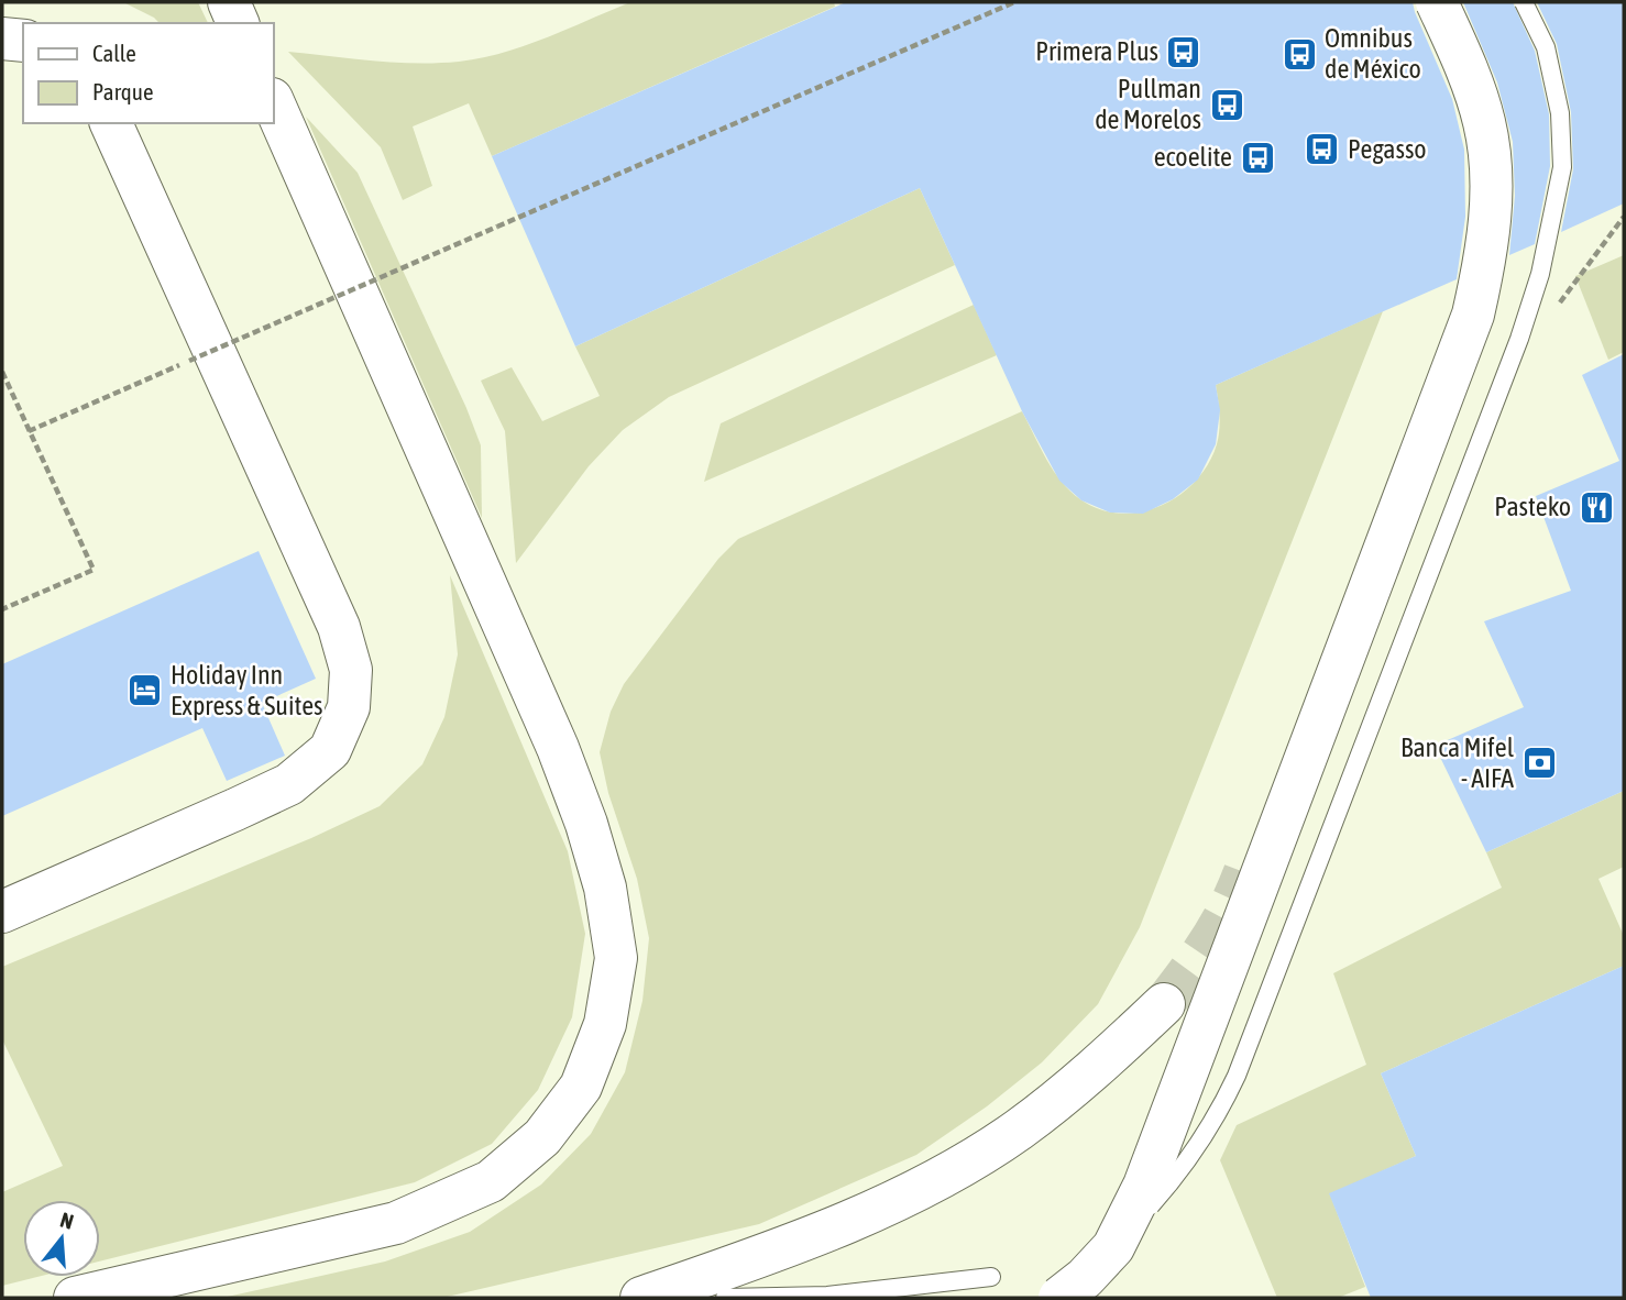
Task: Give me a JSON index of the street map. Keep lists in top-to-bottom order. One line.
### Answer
{"places":{"bus stop":["Primera Plus","Omnibus de México","Pullman de Morelos","Pegasso","ecoelite"],"restaurant":["Pasteko"],"hotel":["Holiday Inn Express & Suites"],"bank":["Banca Mifel - AIFA"]},"legend":["Calle","Parque"],"north":"top"}
